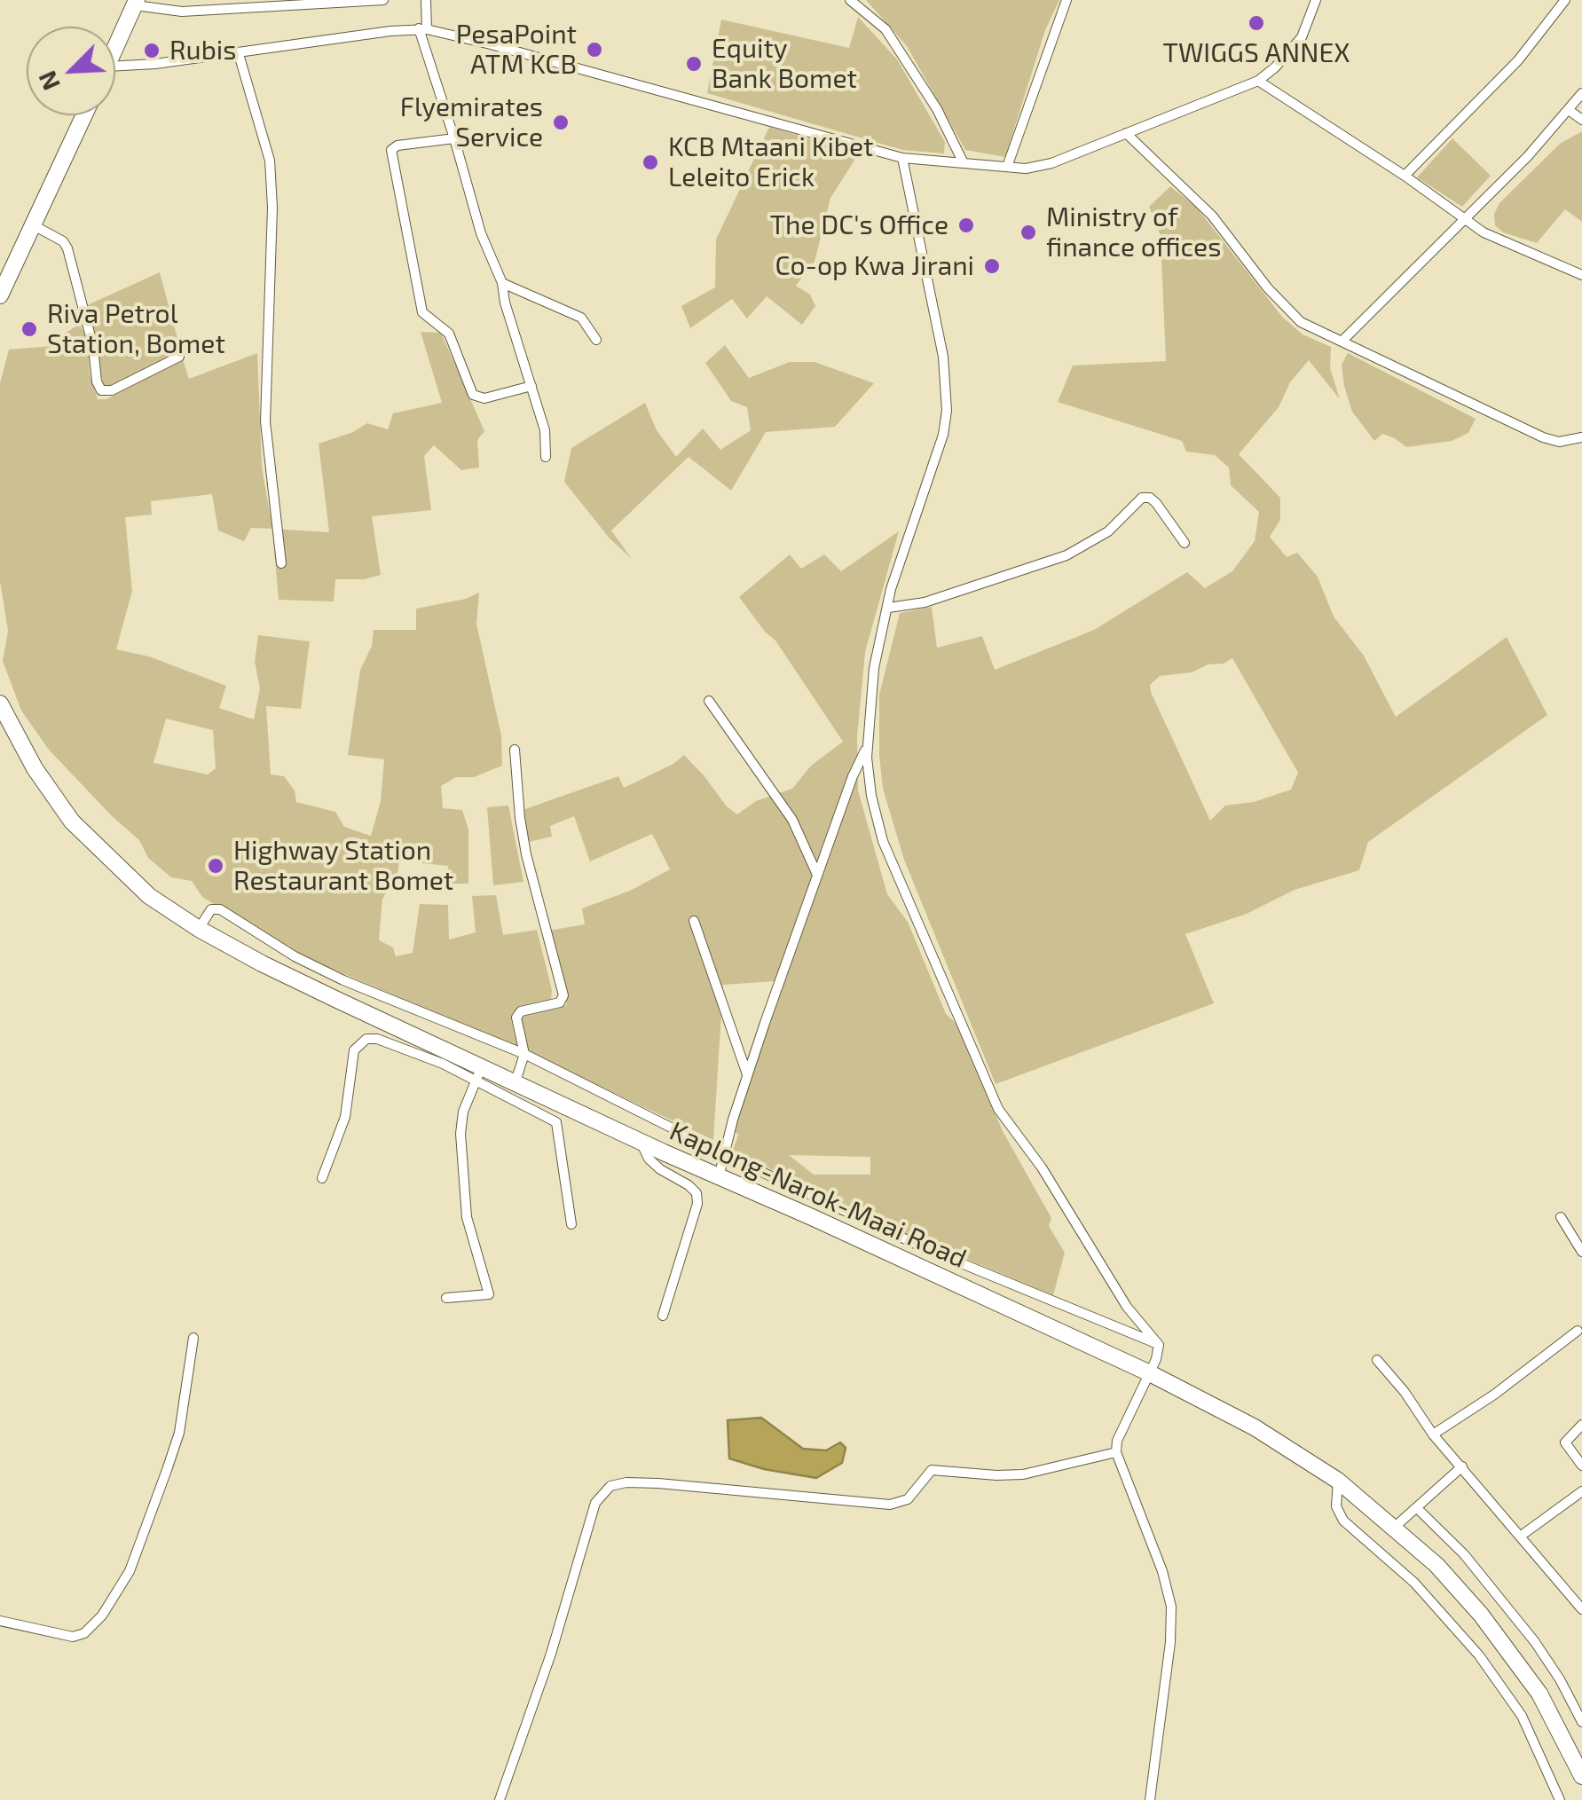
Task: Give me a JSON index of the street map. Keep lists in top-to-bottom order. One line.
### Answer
{"streets":{"highway":["Kaplong-Narok-Maai Road"]},"places":["TWIGGS ANNEX","PesaPoint ATM KCB","Rubis","Equity Bank Bomet","Flyemirates Service","KCB Mtaani Kibet Leleito Erick","The DC's Office","Ministry of finance offices","Co-op Kwa Jirani","Riva Petrol Station, Bomet","Highway Station Restaurant Bomet"],"north":"bottom left"}
